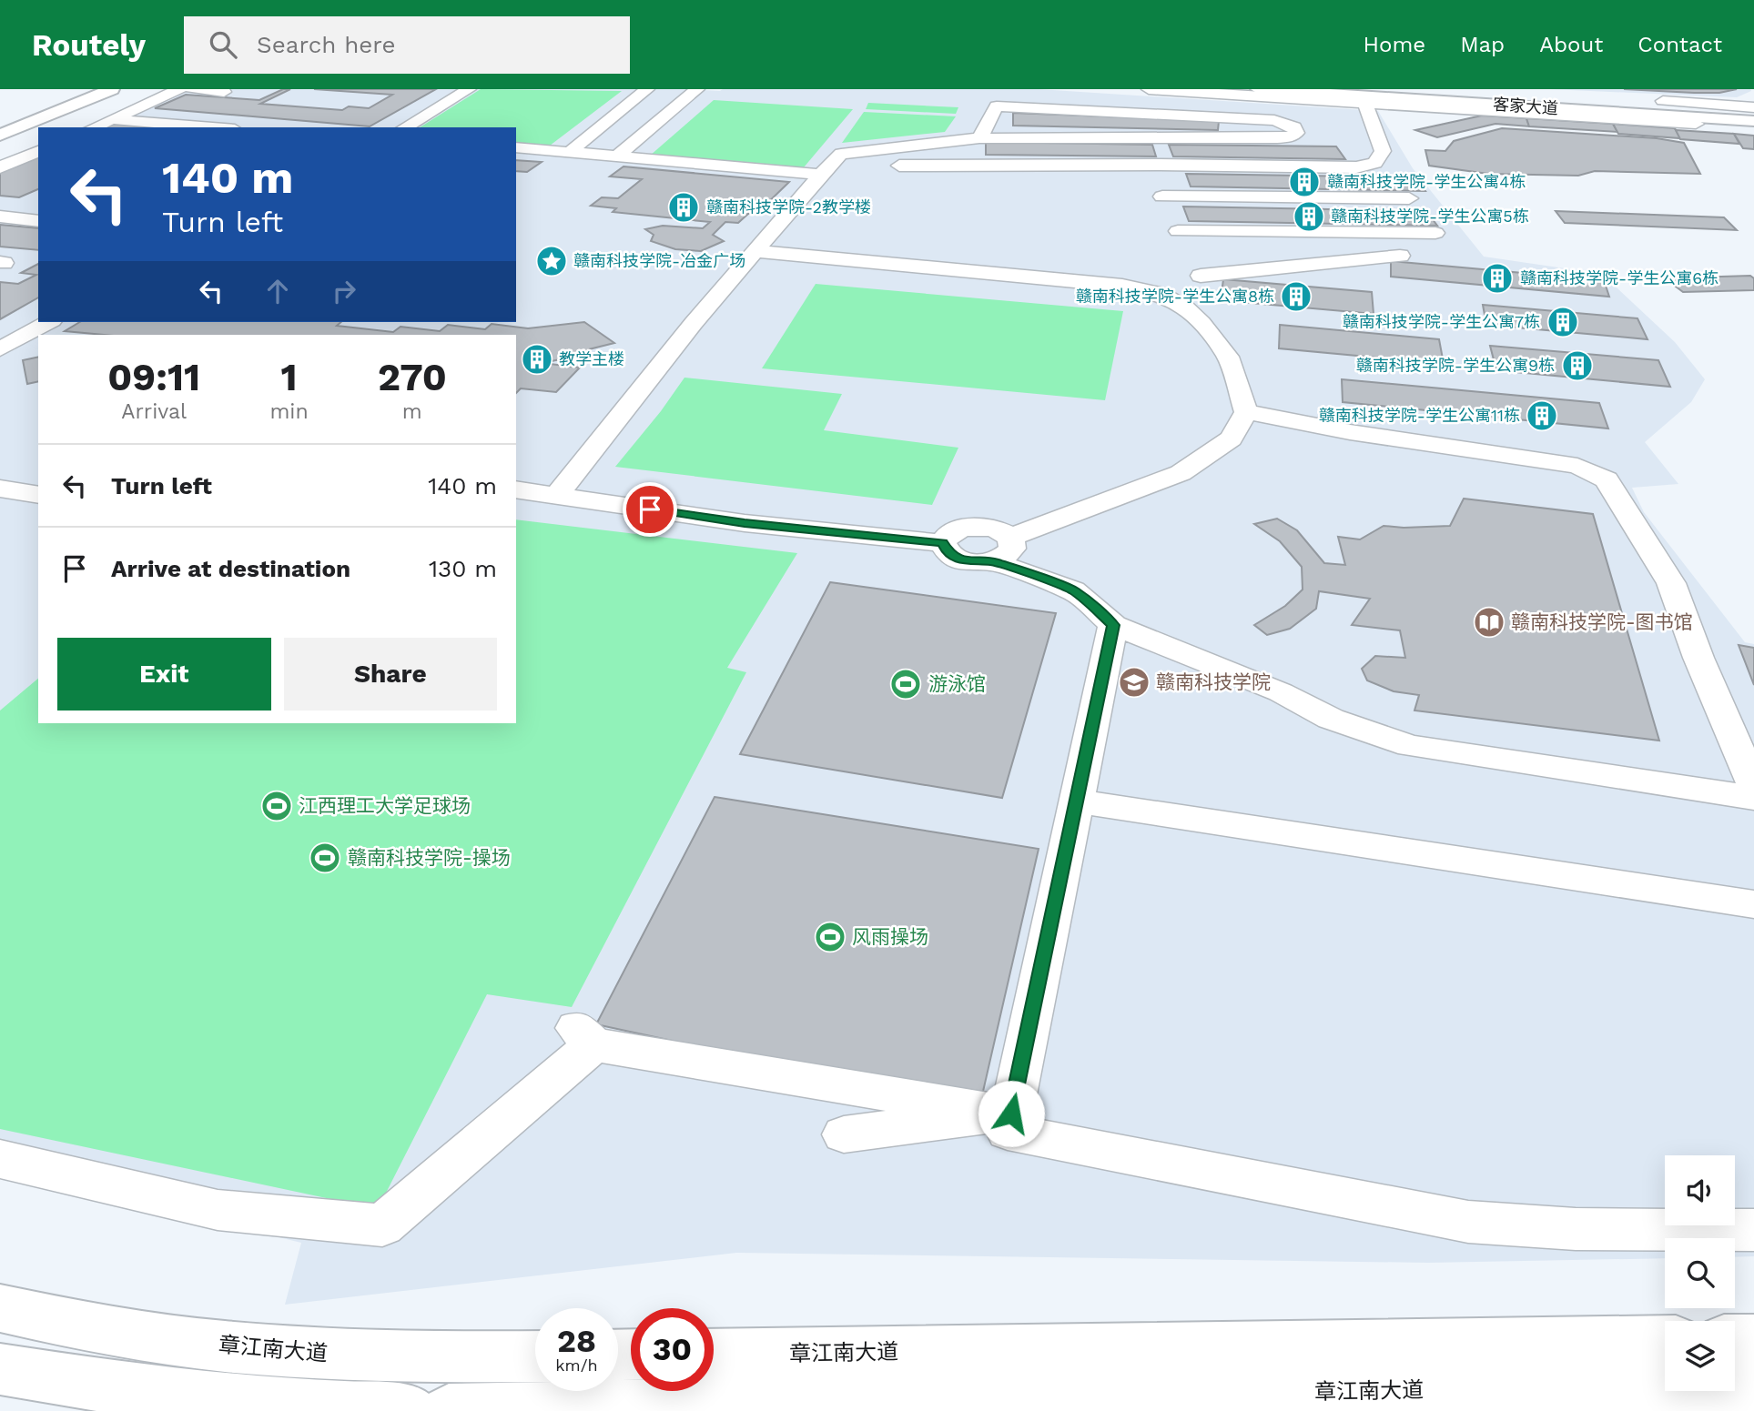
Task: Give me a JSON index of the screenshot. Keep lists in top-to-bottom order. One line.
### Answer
{"streets":{"main road":["客家大道","章江南大道"]},"places":{"building":["赣南科技学院-学生公寓4栋","赣南科技学院-2教学楼","赣南科技学院-学生公寓5栋","赣南科技学院-学生公寓6栋","赣南科技学院-学生公寓8栋","赣南科技学院-学生公寓7栋","教学主楼","赣南科技学院-学生公寓9栋","赣南科技学院-学生公寓11栋"],"place":["赣南科技学院-冶金广场"],"library":["赣南科技学院-图书馆"],"school or university":["赣南科技学院"],"sports":["游泳馆","江西理工大学足球场","赣南科技学院-操场","风雨操场"]},"page":{"header":"Routely","search":"Search here","nav":["Home","Map","About","Contact"],"turn":["140 m","Turn left"],"eta":["09:11","Arrival","1","min","270","m"],"list":[{"name":"Turn left","value":"140 m"},{"name":"Arrive at destination","value":"130 m"}],"buttons":["Exit","Share"],"speed":"28 km/h","limit":"30"}}
